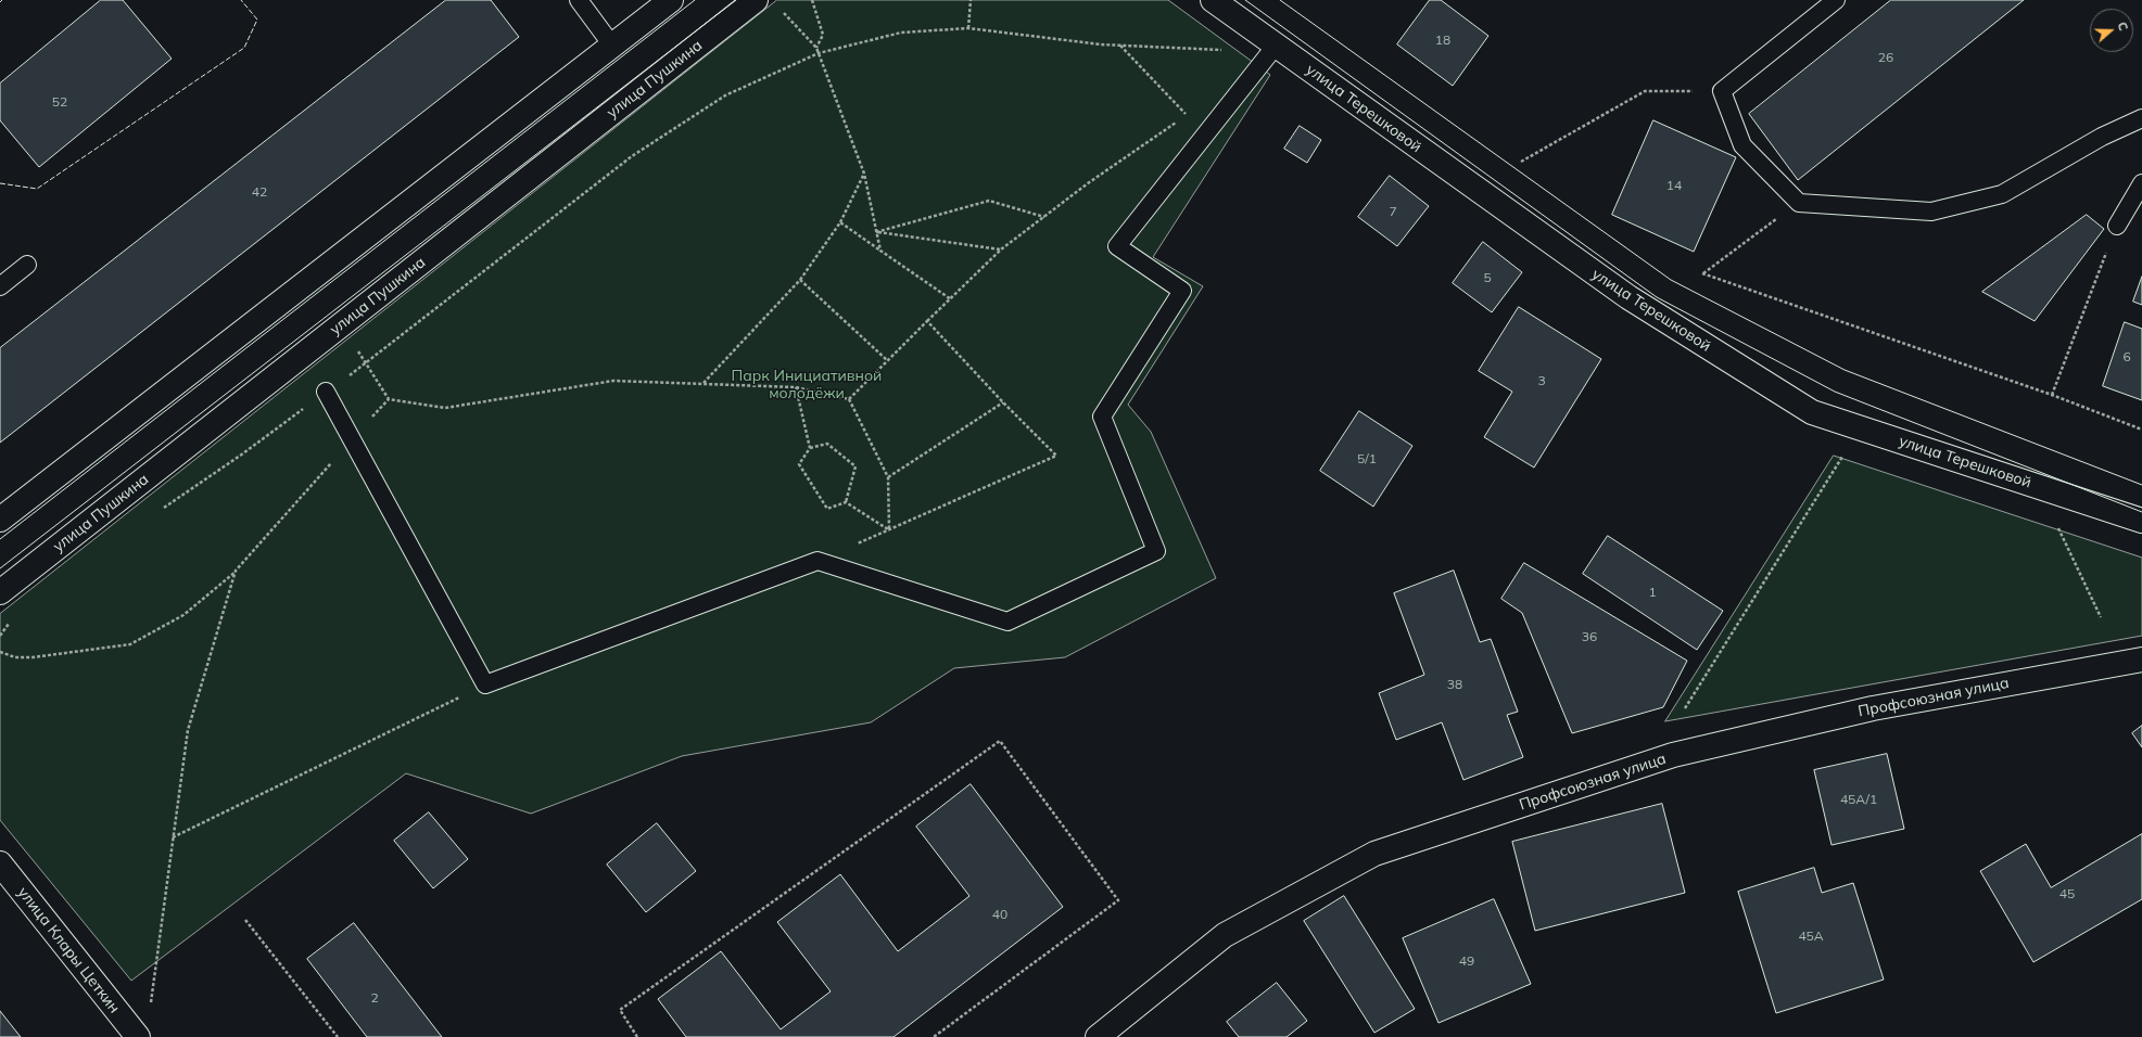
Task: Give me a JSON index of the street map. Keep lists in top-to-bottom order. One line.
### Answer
{"streets":{"street":["улица Пушкина","улица Терешковой","Профсоюзная улица","улица Клары Цеткин"]},"parks":["Парк Инициативной молодёжи"],"house_numbers":["18","26","52","14","42","7","5","6","3","5/1","1","36","38","45А/1","45","40","45А","49","2"],"north":"right"}
